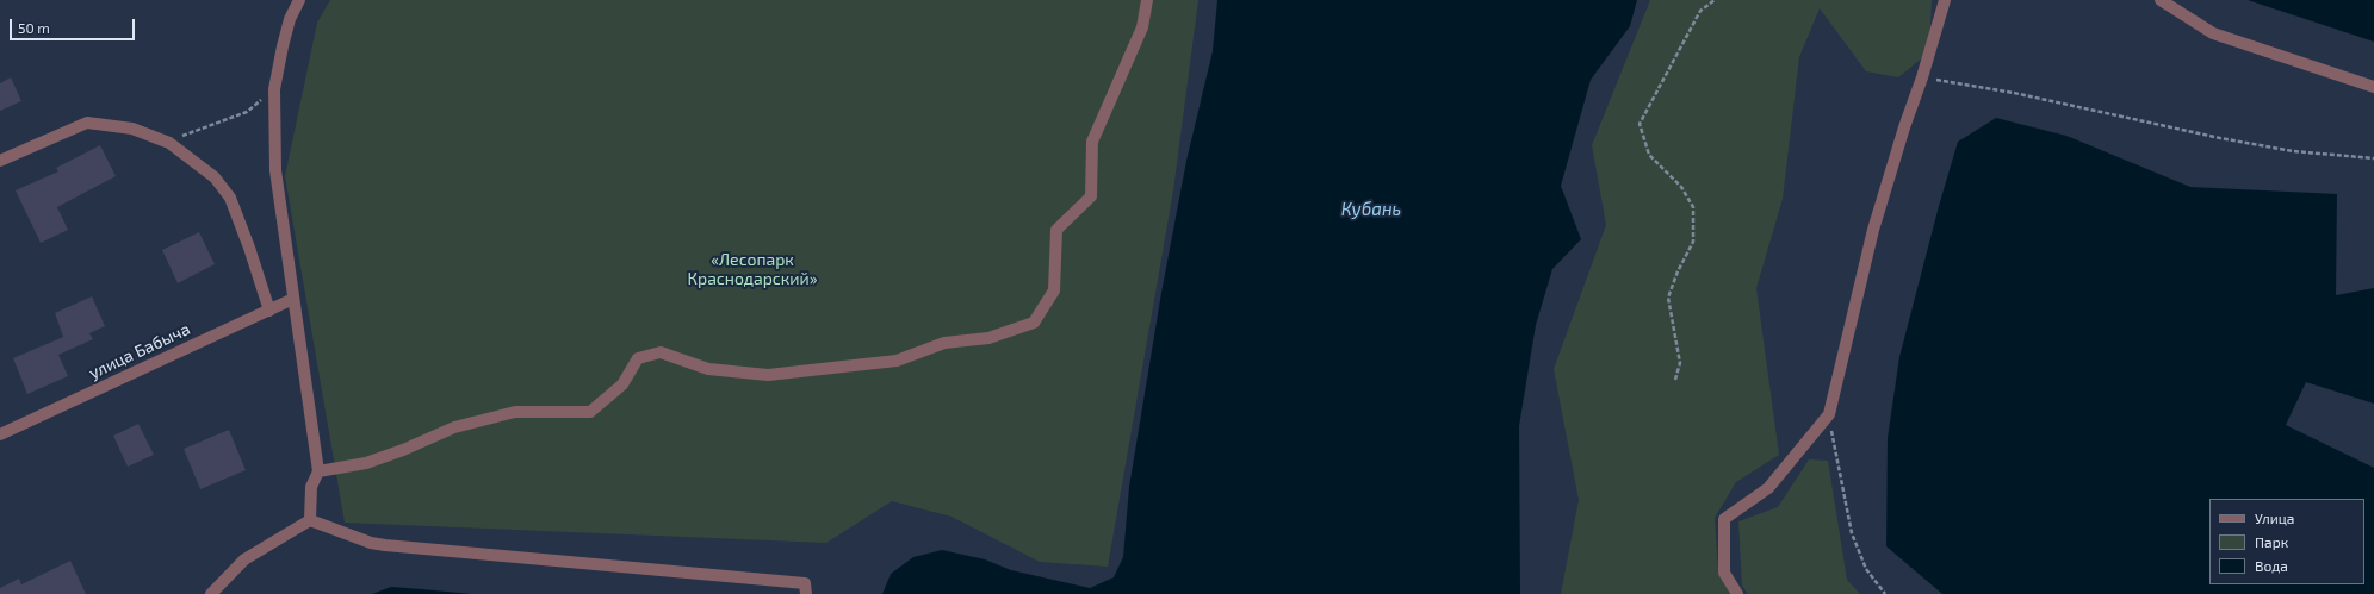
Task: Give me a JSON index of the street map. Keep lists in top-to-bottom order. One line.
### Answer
{"streets":{"street":["улица Бабыча"]},"water":["Кубань"],"parks":["«Лесопарк Краснодарский»"],"legend":["Улица","Парк","Вода"],"scale_bar":"50 m"}
